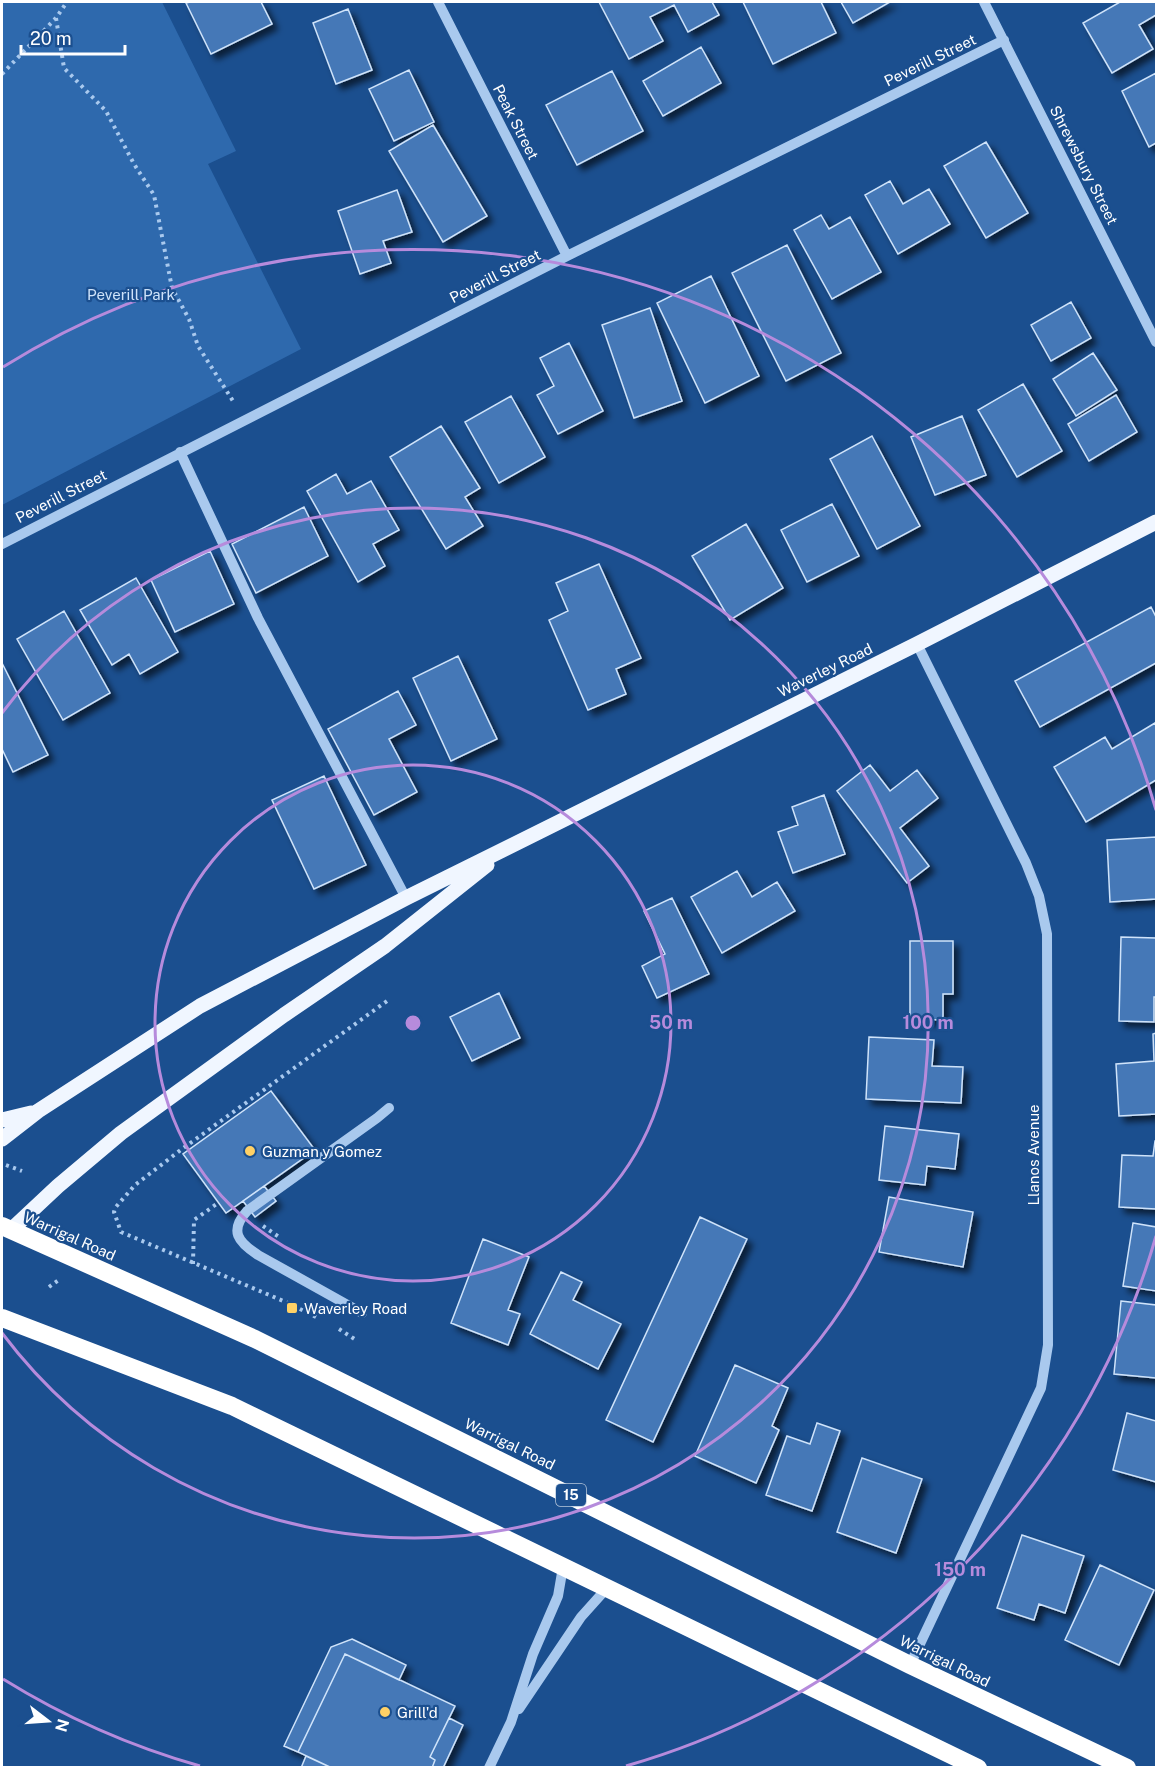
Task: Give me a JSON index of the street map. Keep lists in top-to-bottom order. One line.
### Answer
{"streets":{"highway":["Warrigal Road","15"],"main road":["Waverley Road"],"street":["Peverill Street","Peak Street","Shrewsbury Street","Llanos Avenue"]},"crossings":[["Peverill Street","Peak Street"],["Peverill Street","Shrewsbury Street"],["Waverley Road","Llanos Avenue"],["Waverley Road","Warrigal Road"],["Llanos Avenue","Warrigal Road"]],"parks":["Peverill Park"],"places":{"other":["Guzman y Gomez","Grill'd"],"transit":["Waverley Road"]},"scale_bar":"20 m","north":"right","rings":["50 m","100 m","150 m"]}
